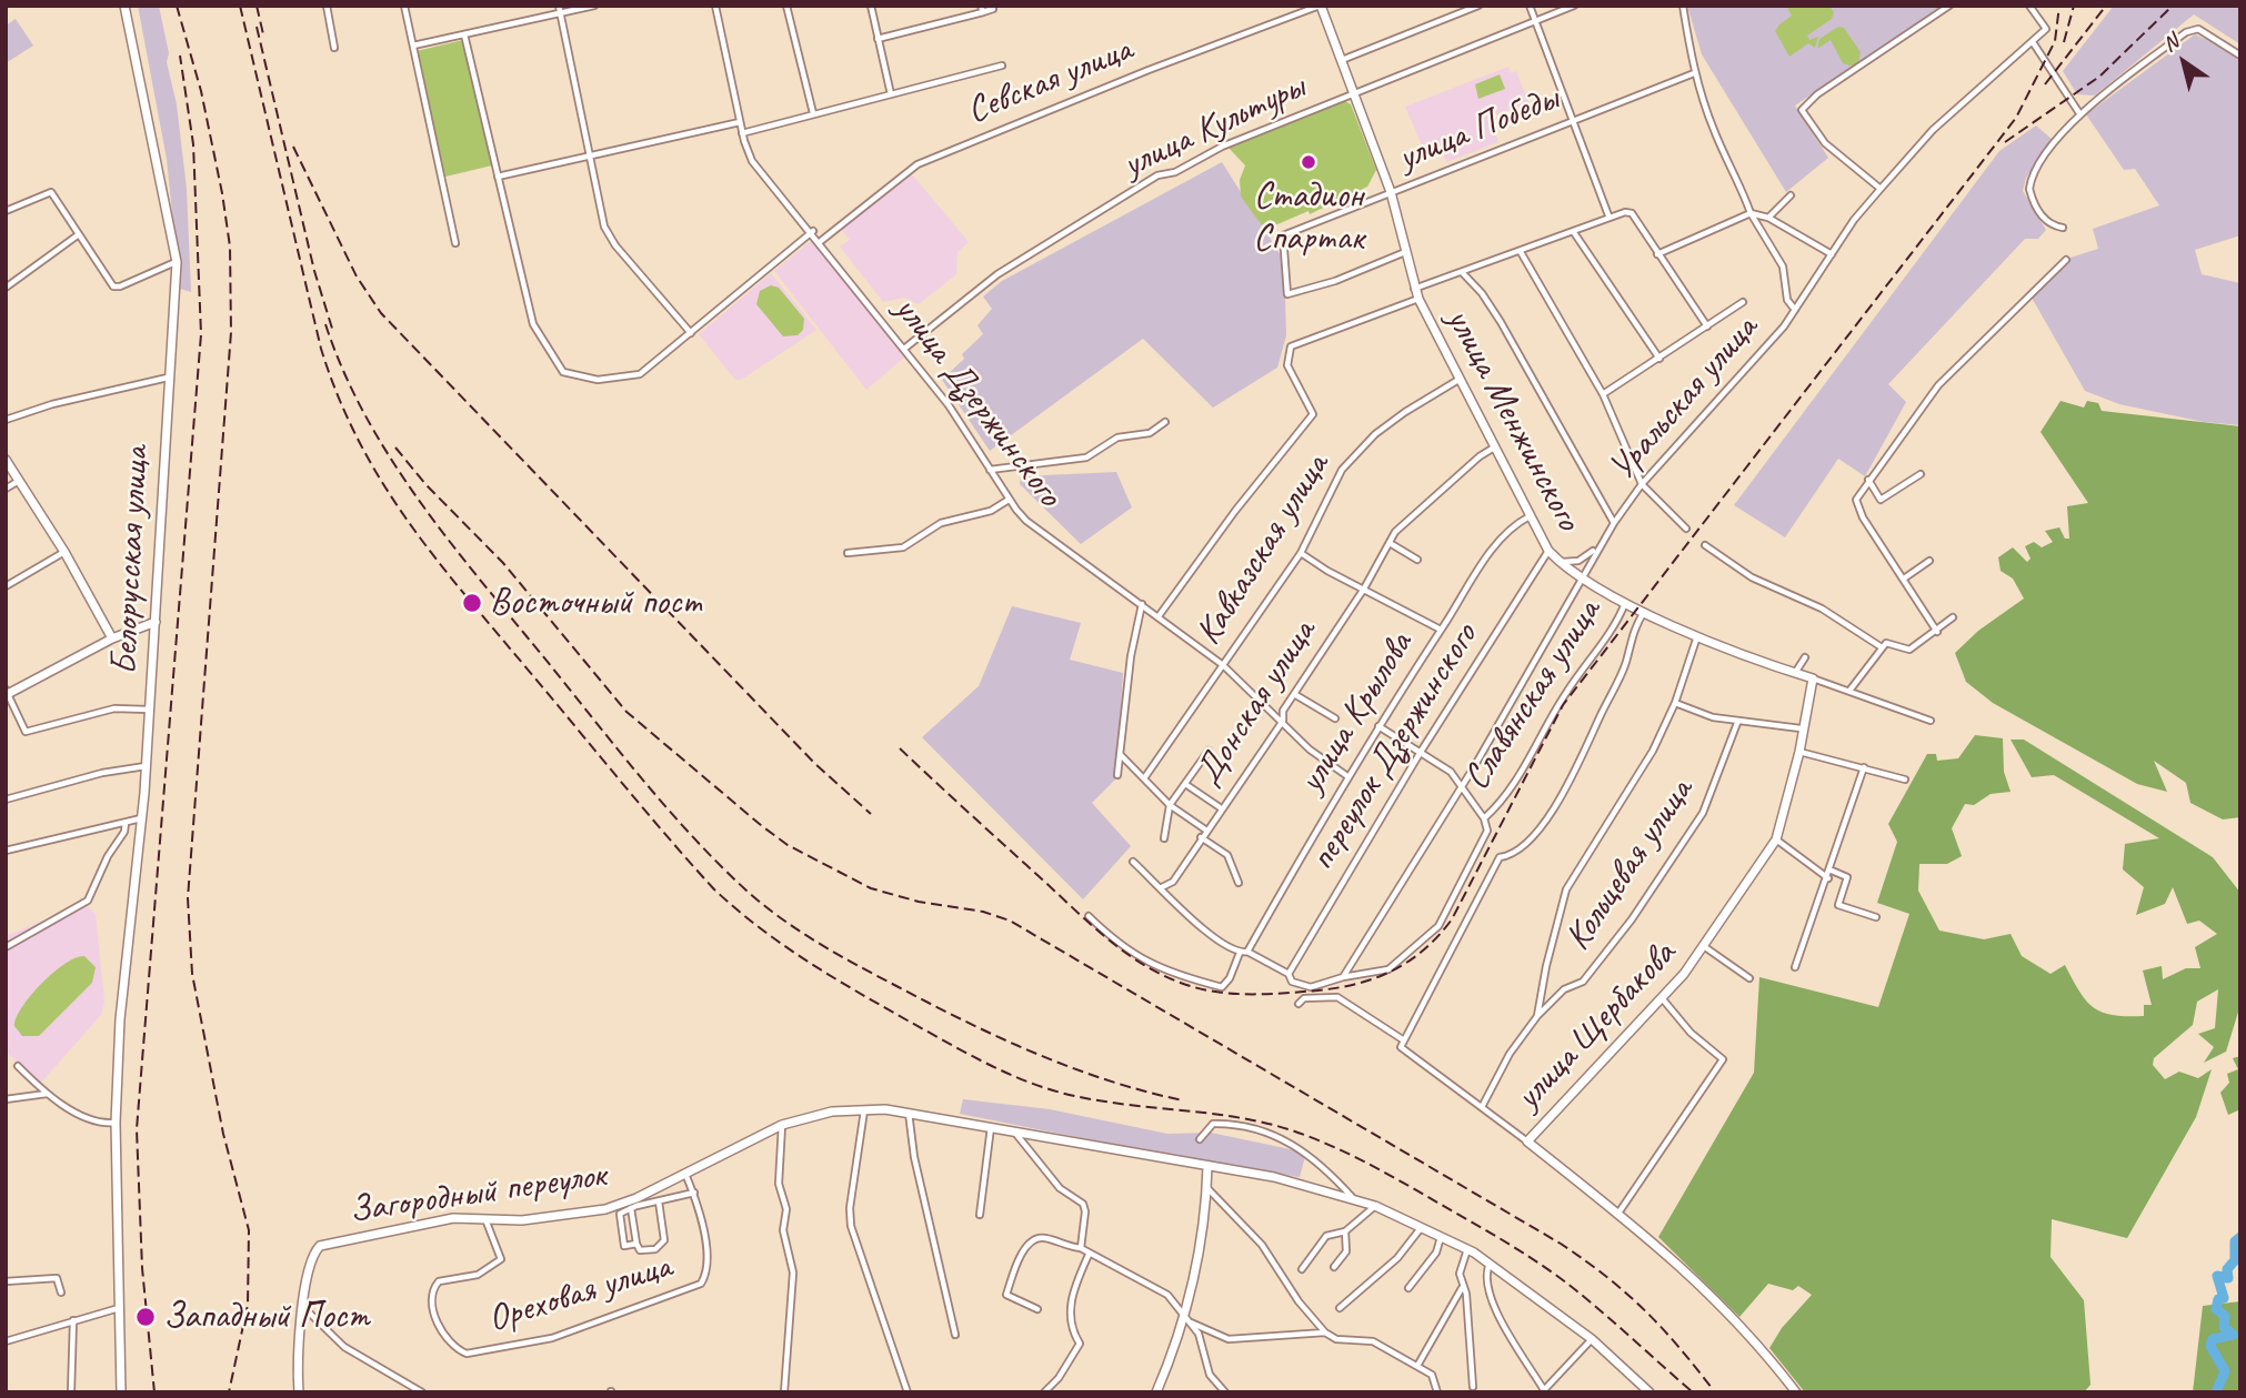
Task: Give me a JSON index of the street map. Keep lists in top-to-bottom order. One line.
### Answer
{"streets":{"street":["Севская улица","улица Культуры","улица Победы","Уральская улица","улица Дзержинского","улица Менжинского","Кавказская улица","Белорусская улица","Славянская улица","Донская улица","улица Крылова","переулок Дзержинского","Кольцевая улица","улица Щербакова","Загородный переулок","Ореховая улица"]},"crossings":[["Севская улица","улица Дзержинского"],["Севская улица","улица Менжинского"],["улица Культуры","улица Дзержинского"],["улица Культуры","улица Менжинского"],["улица Победы","улица Менжинского"],["Уральская улица","улица Менжинского"],["Уральская улица","Славянская улица"],["улица Дзержинского","Кавказская улица"],["улица Дзержинского","Донская улица"],["улица Дзержинского","улица Крылова"],["улица Менжинского","Кавказская улица"],["улица Менжинского","Славянская улица"],["улица Менжинского","Донская улица"],["улица Менжинского","улица Крылова"],["улица Менжинского","переулок Дзержинского"],["улица Менжинского","Кольцевая улица"],["улица Менжинского","улица Щербакова"],["Славянская улица","Кольцевая улица"],["Загородный переулок","Ореховая улица"]],"places":["Стадион Спартак","Восточный пост","Западный Пост"],"north":"top left"}
